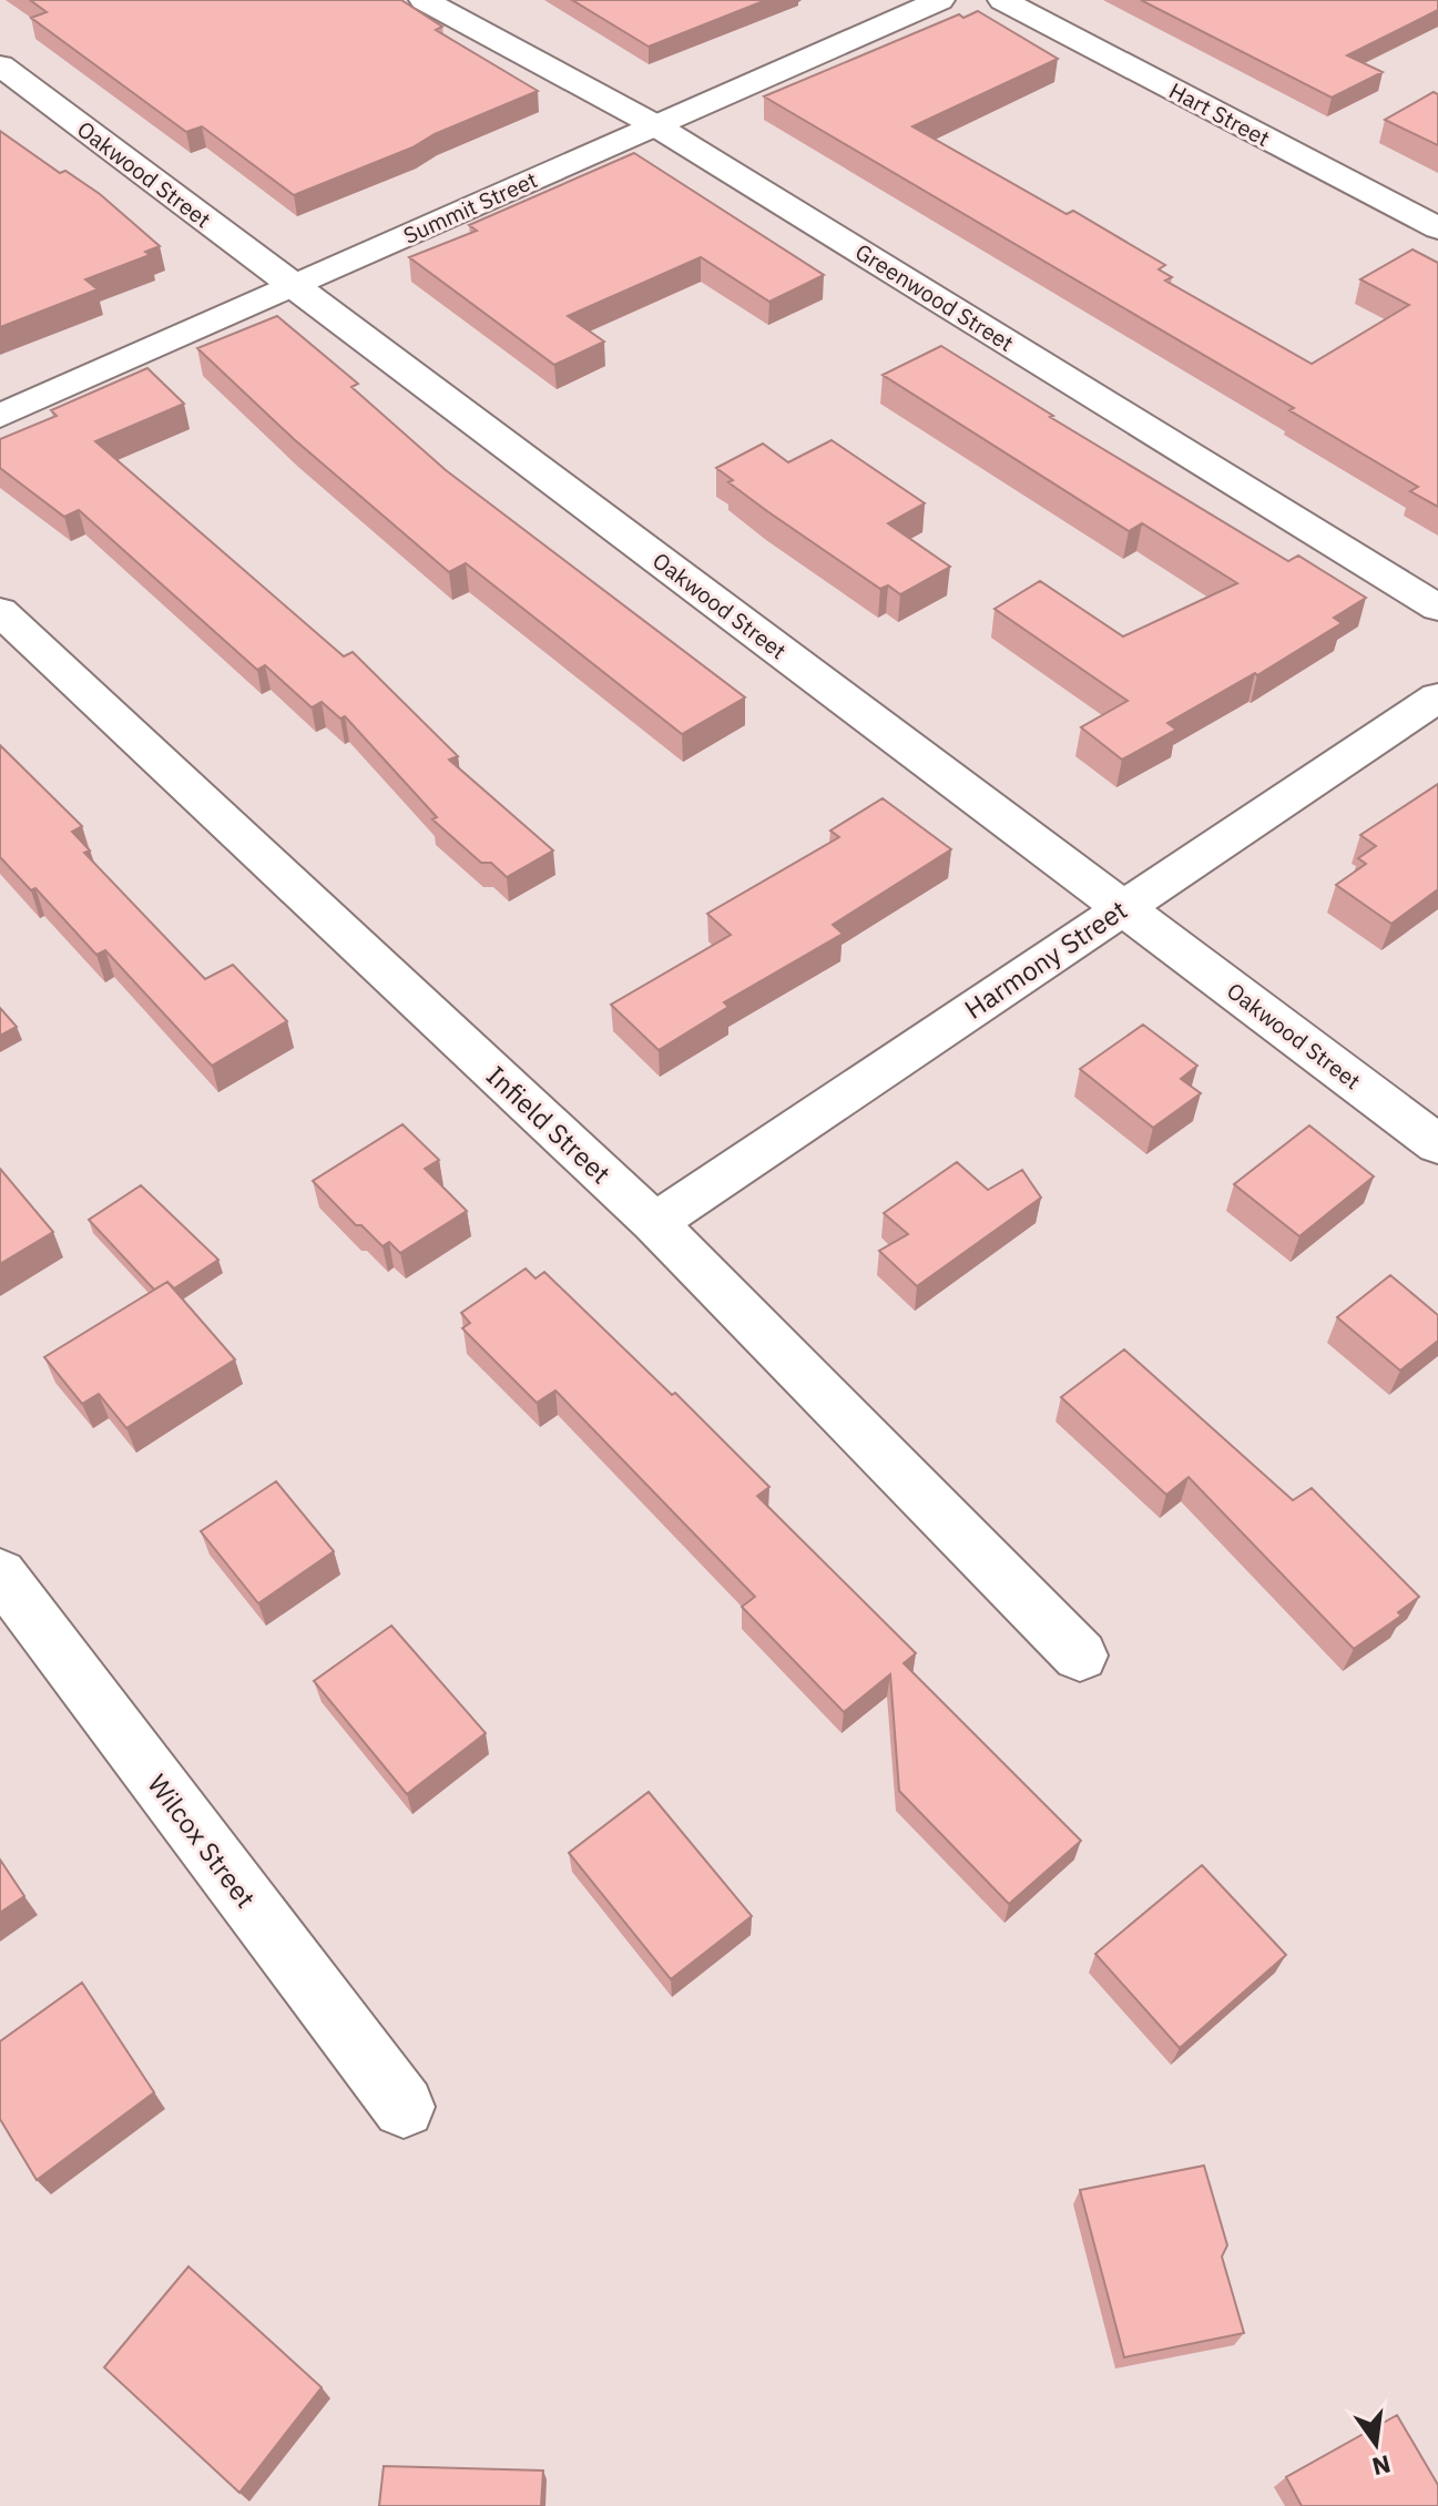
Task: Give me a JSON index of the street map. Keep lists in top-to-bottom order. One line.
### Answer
{"streets":{"street":["Hart Street","Oakwood Street","Summit Street","Greenwood Street","Harmony Street","Infield Street","Wilcox Street"]},"crossings":[["Oakwood Street","Summit Street"],["Oakwood Street","Harmony Street"],["Summit Street","Greenwood Street"],["Harmony Street","Infield Street"]],"north":"bottom"}
